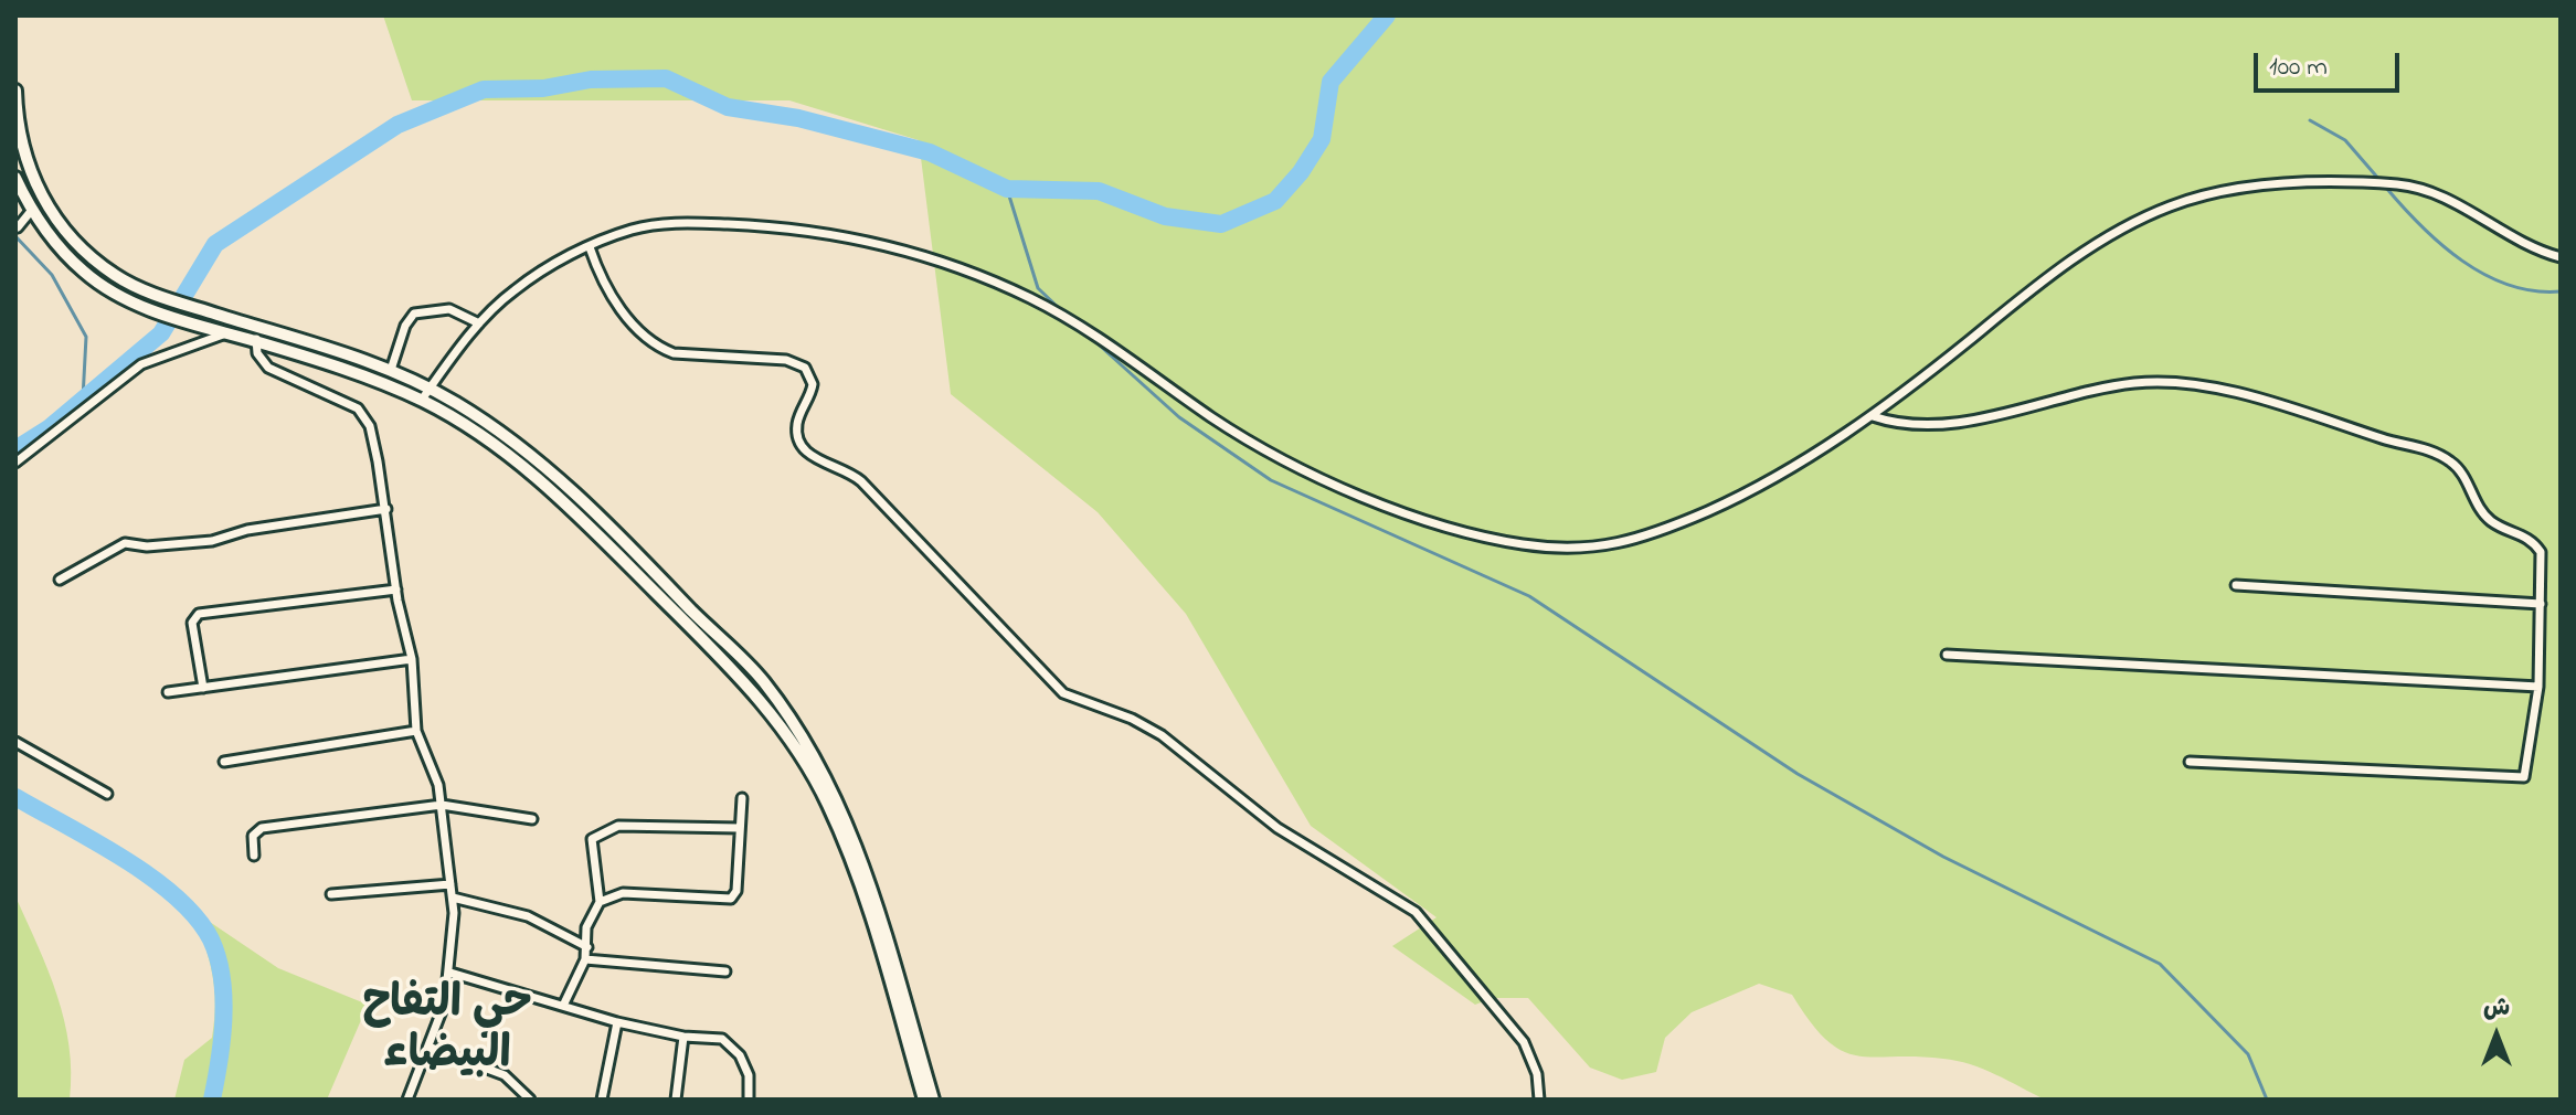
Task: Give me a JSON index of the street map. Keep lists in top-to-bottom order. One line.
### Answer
{"districts":["حي التفاح البيضاء"],"scale_bar":"100 m","north":"top"}
